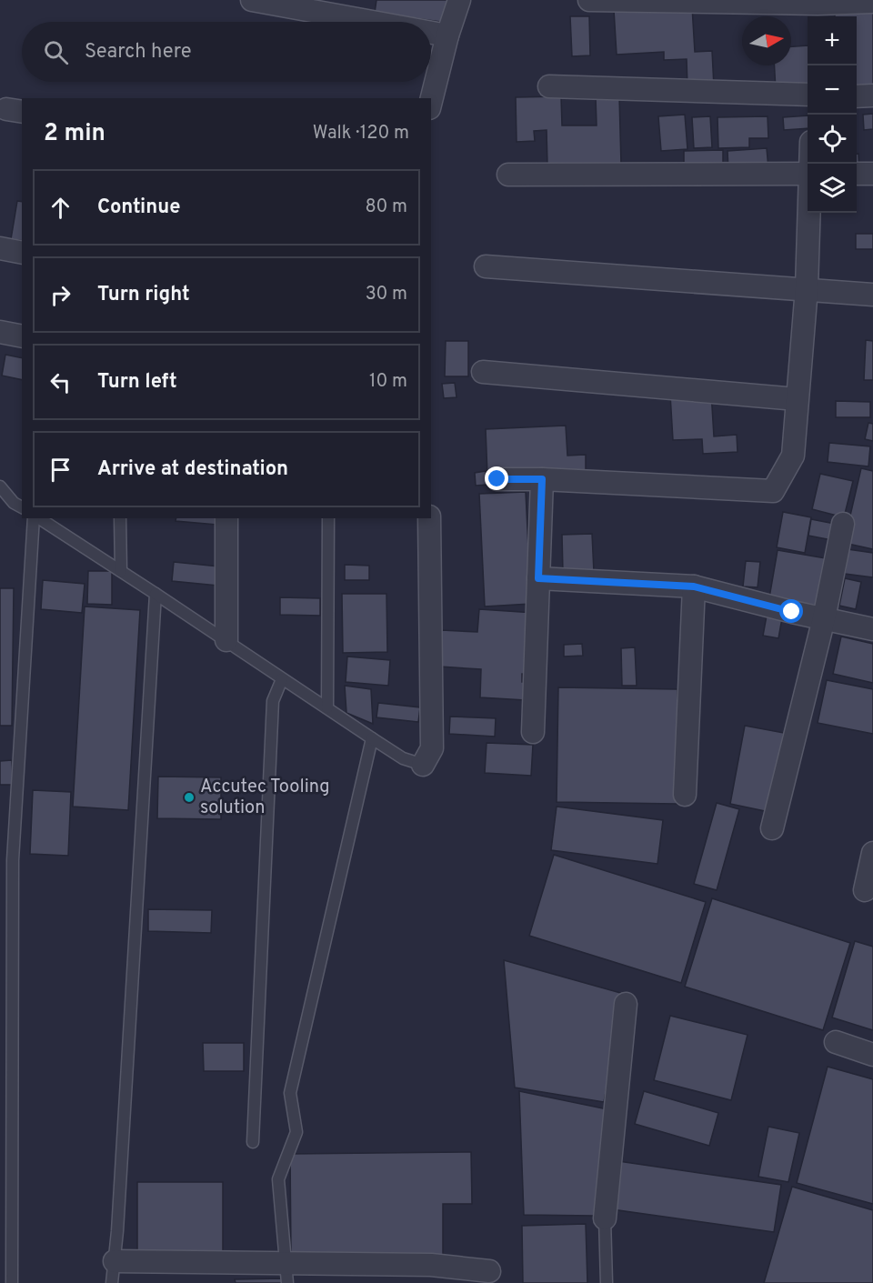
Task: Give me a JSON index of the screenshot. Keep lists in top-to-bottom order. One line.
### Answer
{"places":["Accutec Tooling solution"],"north":"right","page":{"map_buttons":["+","−"],"search":"Search here","heading":["2 min","Walk · 120 m"],"list":[["Continue","80 m"],["Turn right","30 m"],["Turn left","10 m"],"Arrive at destination"]}}
